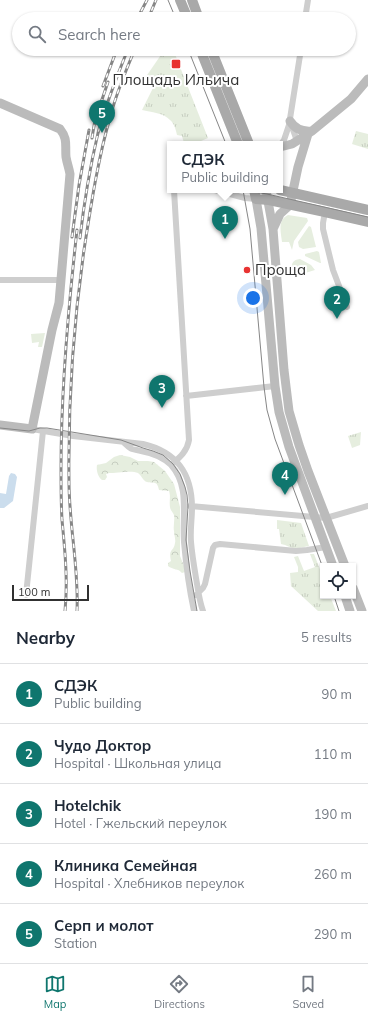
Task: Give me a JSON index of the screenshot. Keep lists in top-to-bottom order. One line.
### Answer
{"places":{"transit":["Площадь Ильича"],"other":["Проща"]},"scale_bar":"100 m","page":{"search":"Search here","pins":["5","1","2","3","4"],"popup":["СДЭК","Public building"],"scale":"100 m","heading":["Nearby","5 results"],"list":[{"mark":"1","name":"СДЭК","note":"Public building","value":"90 m"},{"mark":"2","name":"Чудо Доктор","note":"Hospital · Школьная улица","value":"110 m"},{"mark":"3","name":"Hotelchik","note":"Hotel · Гжельский переулок","value":"190 m"},{"mark":"4","name":"Клиника Семейная","note":"Hospital · Хлебников переулок","value":"260 m"},{"mark":"5","name":"Серп и молот","note":"Station","value":"290 m"}],"nav":["Map","Directions","Saved"]}}
